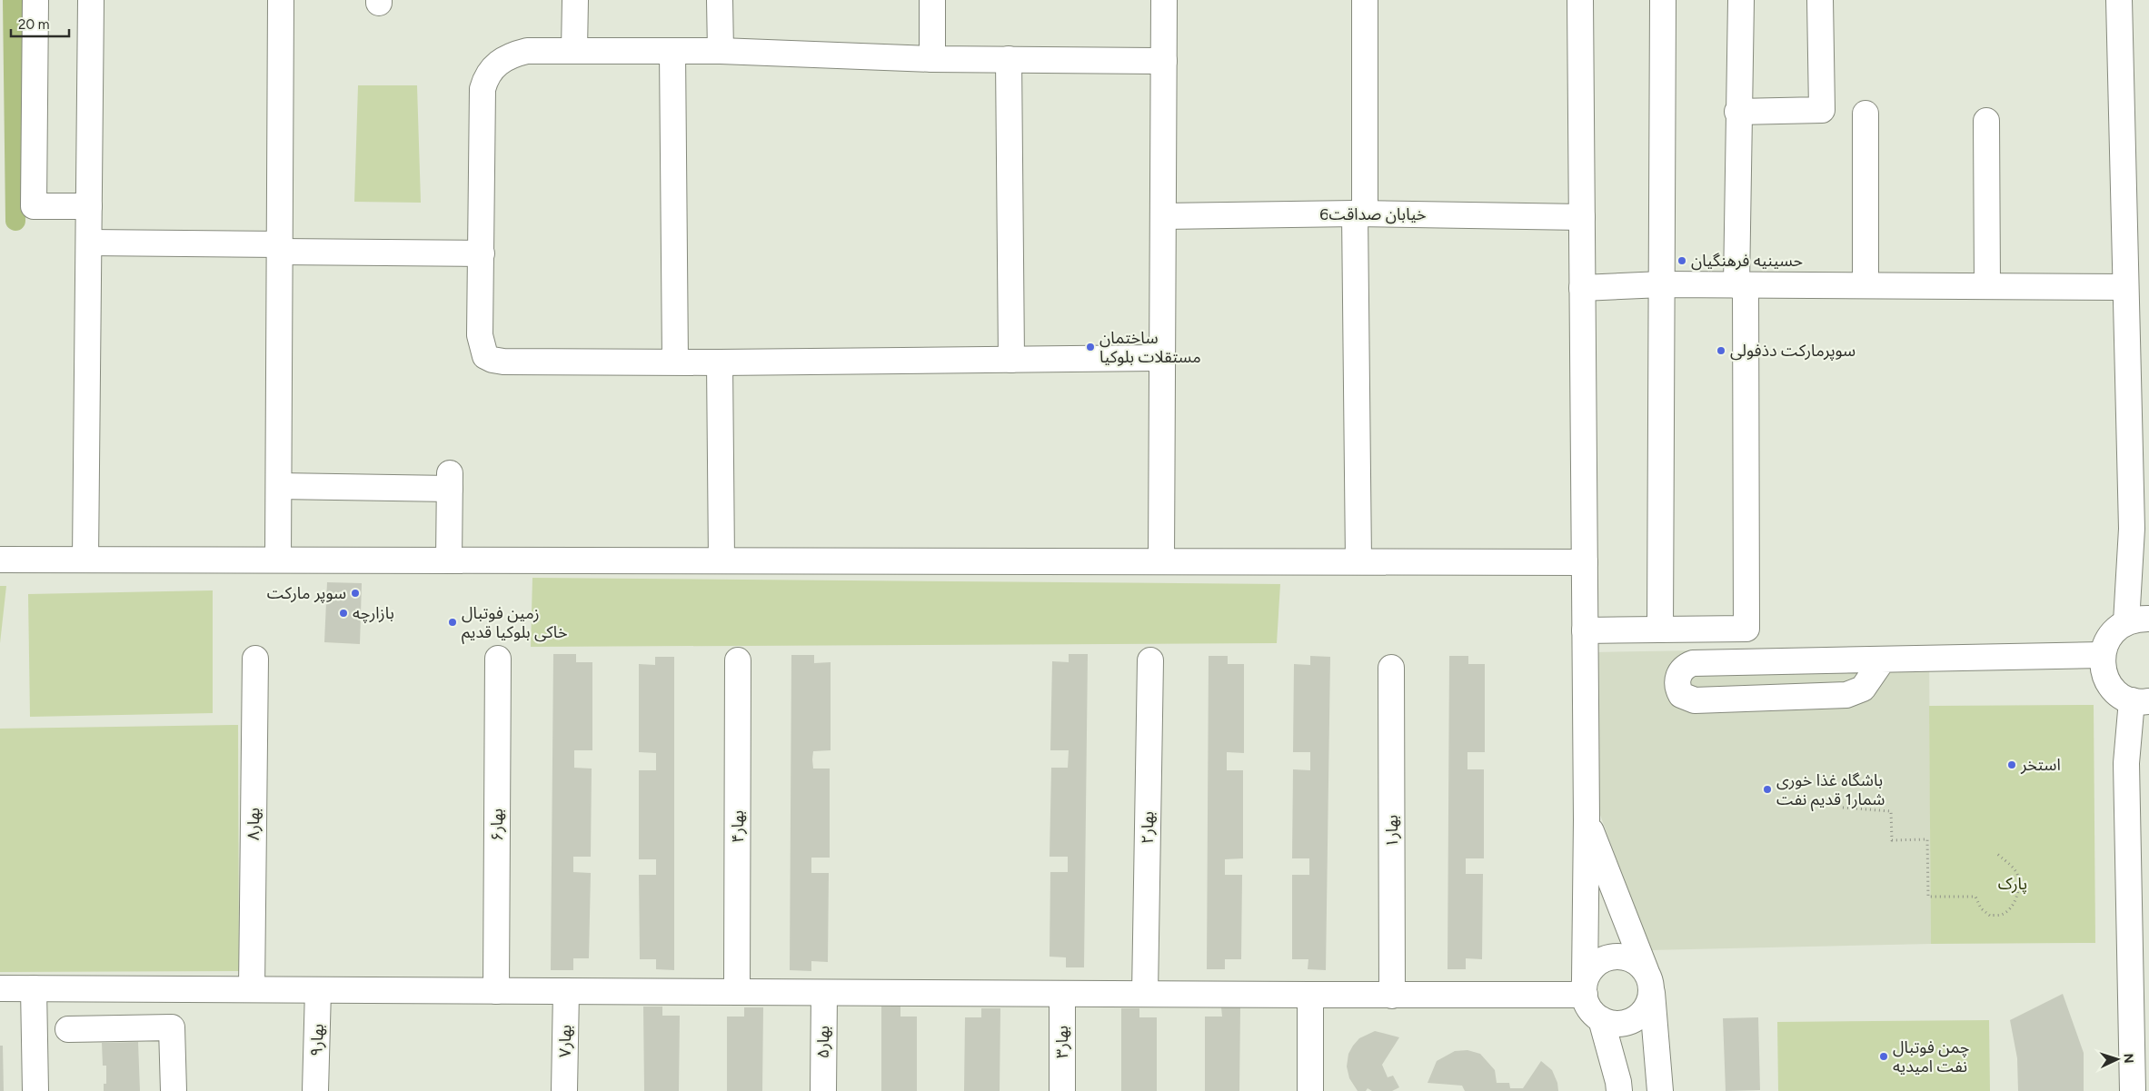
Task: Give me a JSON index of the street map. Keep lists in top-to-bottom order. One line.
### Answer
{"streets":{"street":["خیابان صداقت6","بهار۸","بهار۶","بهار۴","بهار۲","بهار۱","بهار۹","بهار۷","بهار۵","بهار۳"]},"parks":["پارک"],"places":["حسینیه فرهنگیان","ساختمان مستقلات بلوکیا","سوپرمارکت دذفولی","سوپر مارکت","بازارچه","زمین فوتبال خاکی بلوکیا قدیم","استخر","باشگاه غذا خوری شمار1 قدیم نفت","چمن فوتبال نفت امیدیه"],"scale_bar":"20 m","north":"right"}
